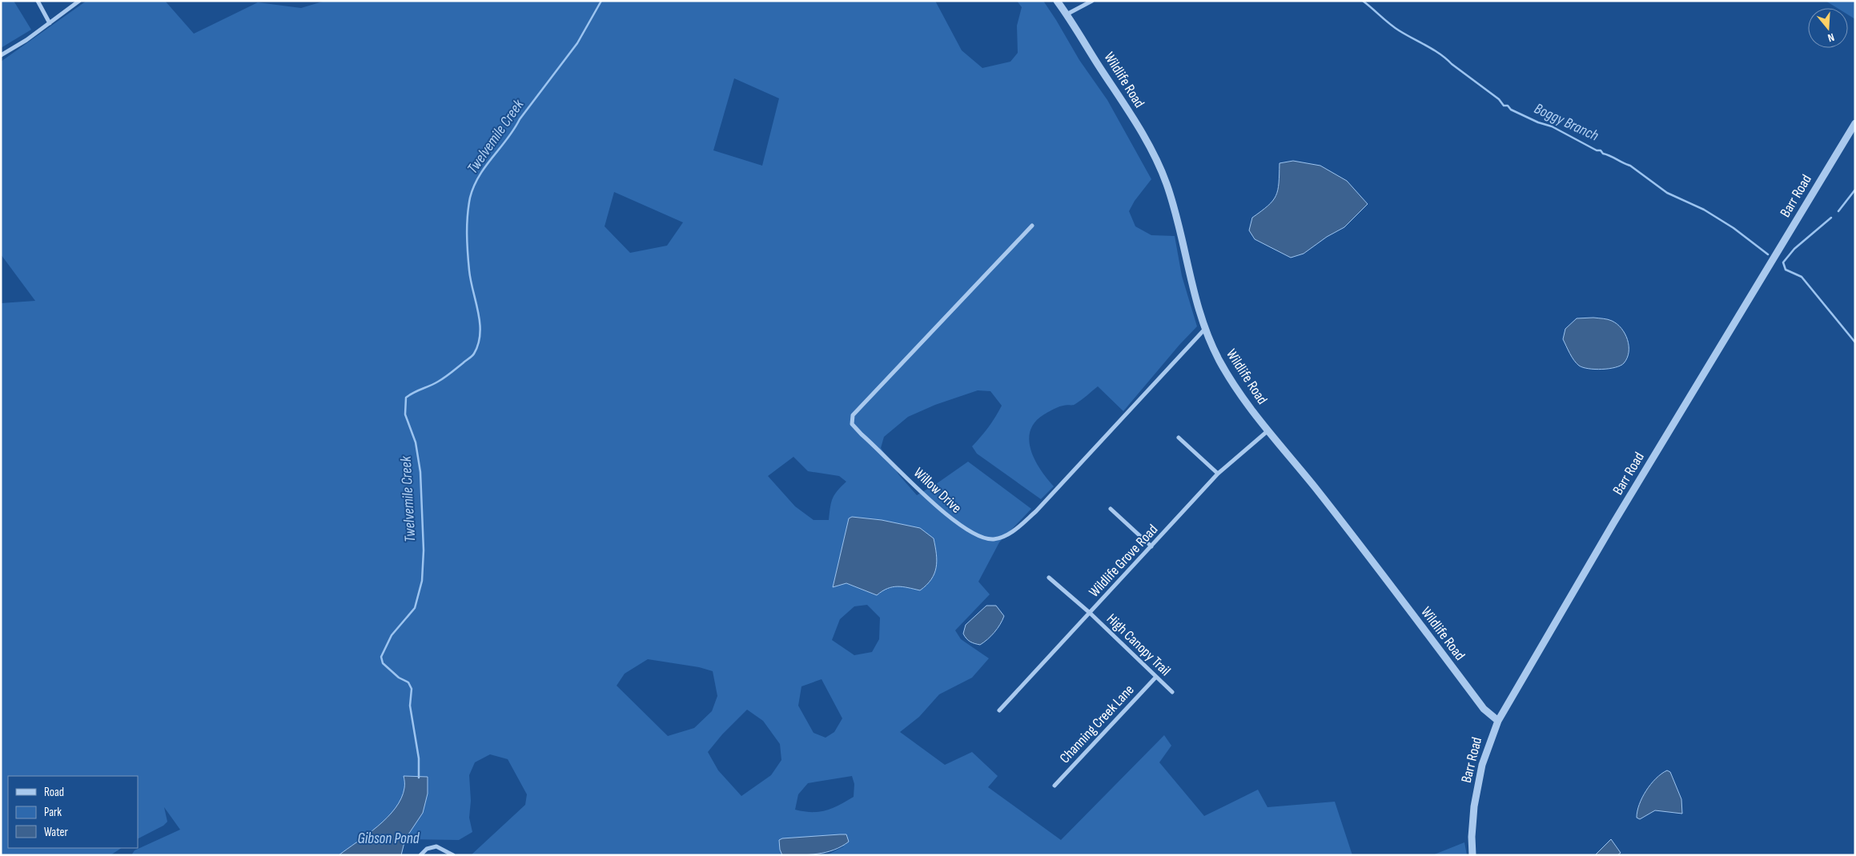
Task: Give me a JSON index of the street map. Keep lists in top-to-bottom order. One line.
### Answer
{"streets":{"street":["Wildlife Road","Barr Road","Willow Drive","Wildlife Grove Road","High Canopy Trail","Channing Creek Lane"]},"crossings":[["Wildlife Road","Barr Road"],["Wildlife Road","Willow Drive"],["Wildlife Road","Wildlife Grove Road"],["Wildlife Grove Road","High Canopy Trail"],["High Canopy Trail","Channing Creek Lane"]],"water":["Boggy Branch","Twelvemile Creek","Gibson Pond"],"legend":["Road","Park","Water"],"north":"bottom"}
